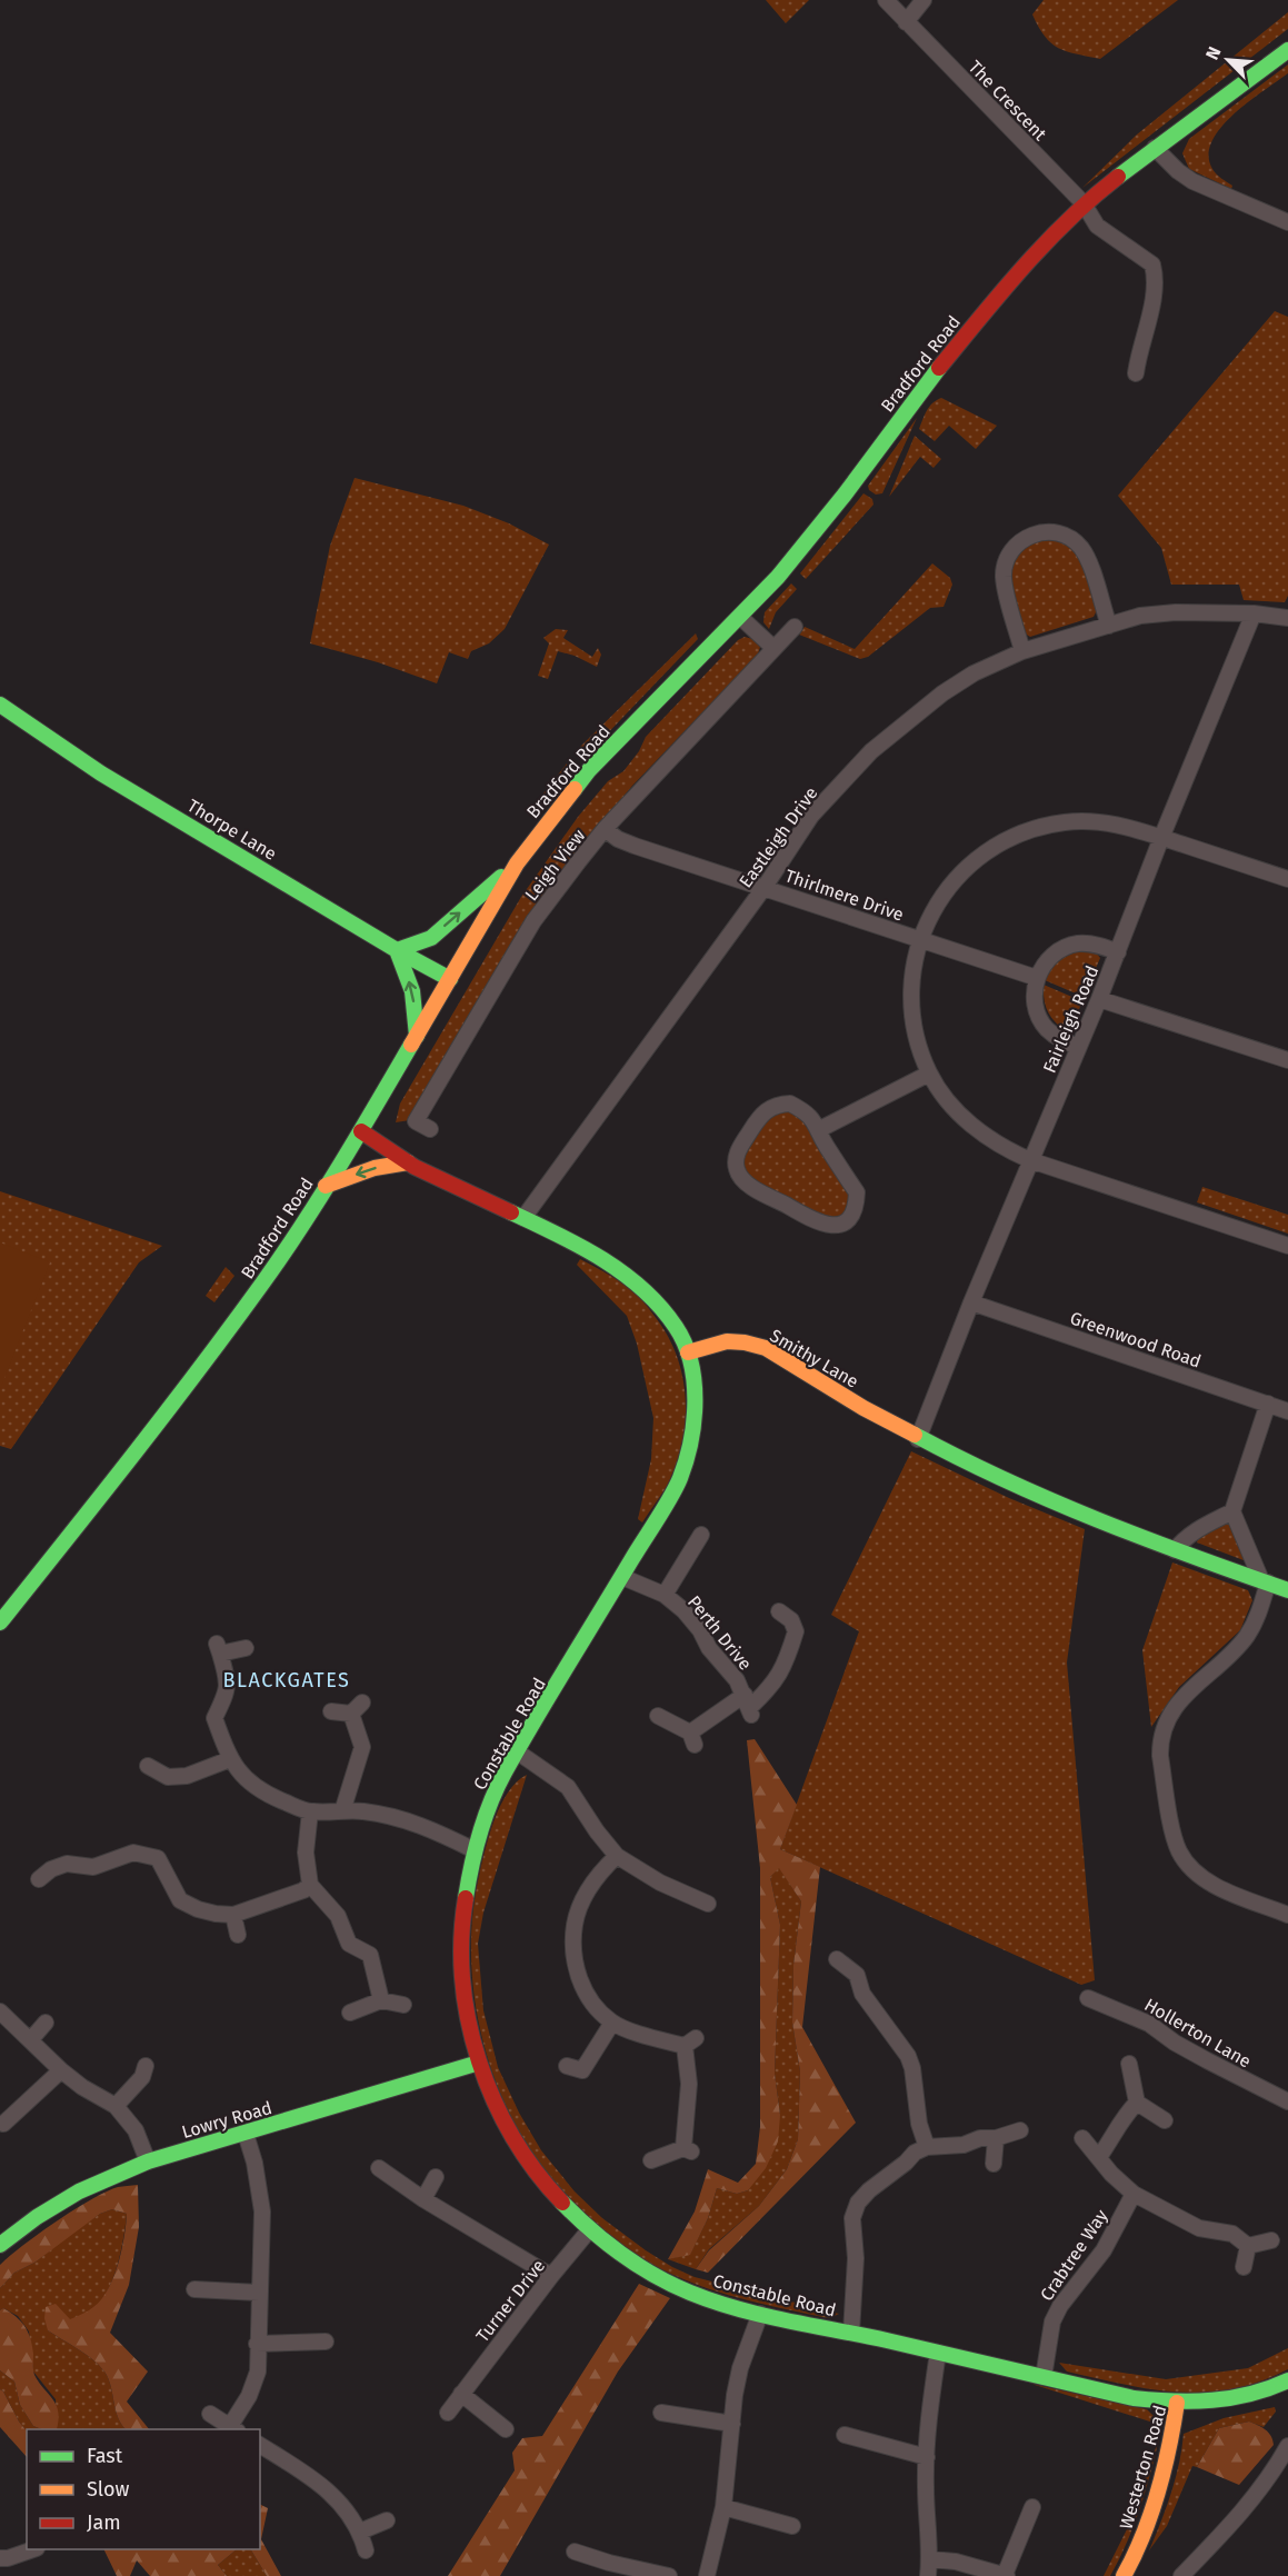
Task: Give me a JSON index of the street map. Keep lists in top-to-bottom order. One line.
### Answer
{"streets":{"street":["The Crescent","Bradford Road","Thorpe Lane","Eastleigh Drive","Leigh View","Thirlmere Drive","Fairleigh Road","Greenwood Road","Smithy Lane","Perth Drive","Constable Road","Hollerton Lane","Lowry Road","Crabtree Way","Turner Drive","Westerton Road"]},"crossings":[["The Crescent","Bradford Road"],["Bradford Road","Thorpe Lane"],["Eastleigh Drive","Thirlmere Drive"],["Eastleigh Drive","Fairleigh Road"],["Leigh View","Thirlmere Drive"],["Fairleigh Road","Greenwood Road"],["Fairleigh Road","Smithy Lane"],["Smithy Lane","Constable Road"],["Perth Drive","Constable Road"],["Constable Road","Lowry Road"],["Constable Road","Crabtree Way"],["Constable Road","Turner Drive"],["Constable Road","Westerton Road"]],"districts":["BLACKGATES"],"legend":["Fast","Slow","Jam"],"north":"top left"}
